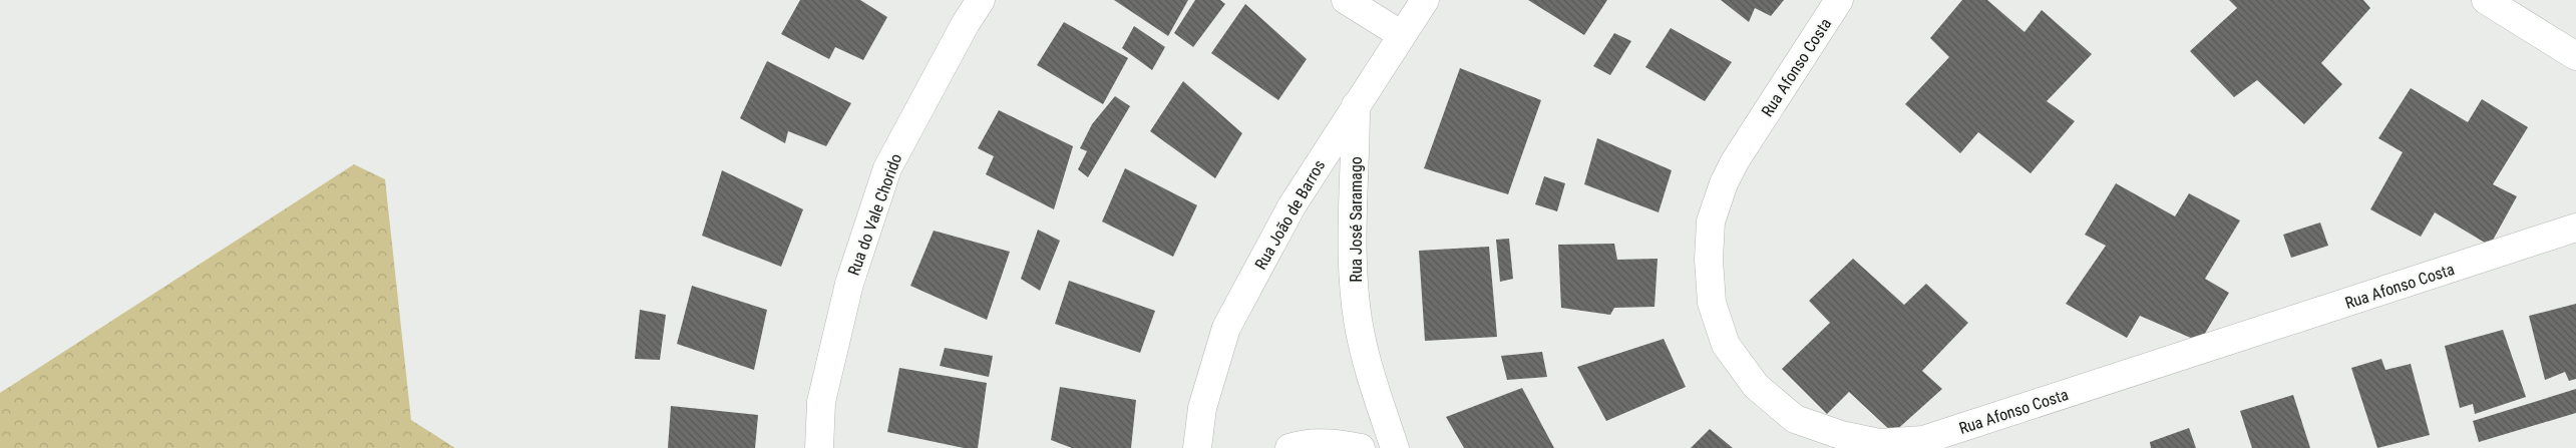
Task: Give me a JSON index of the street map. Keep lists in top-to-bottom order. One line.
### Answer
{"streets":{"street":["Rua Afonso Costa","Rua do Vale Chorido","Rua João de Barros","Rua José Saramago"]},"crossings":[["Rua João de Barros","Rua José Saramago"]]}
